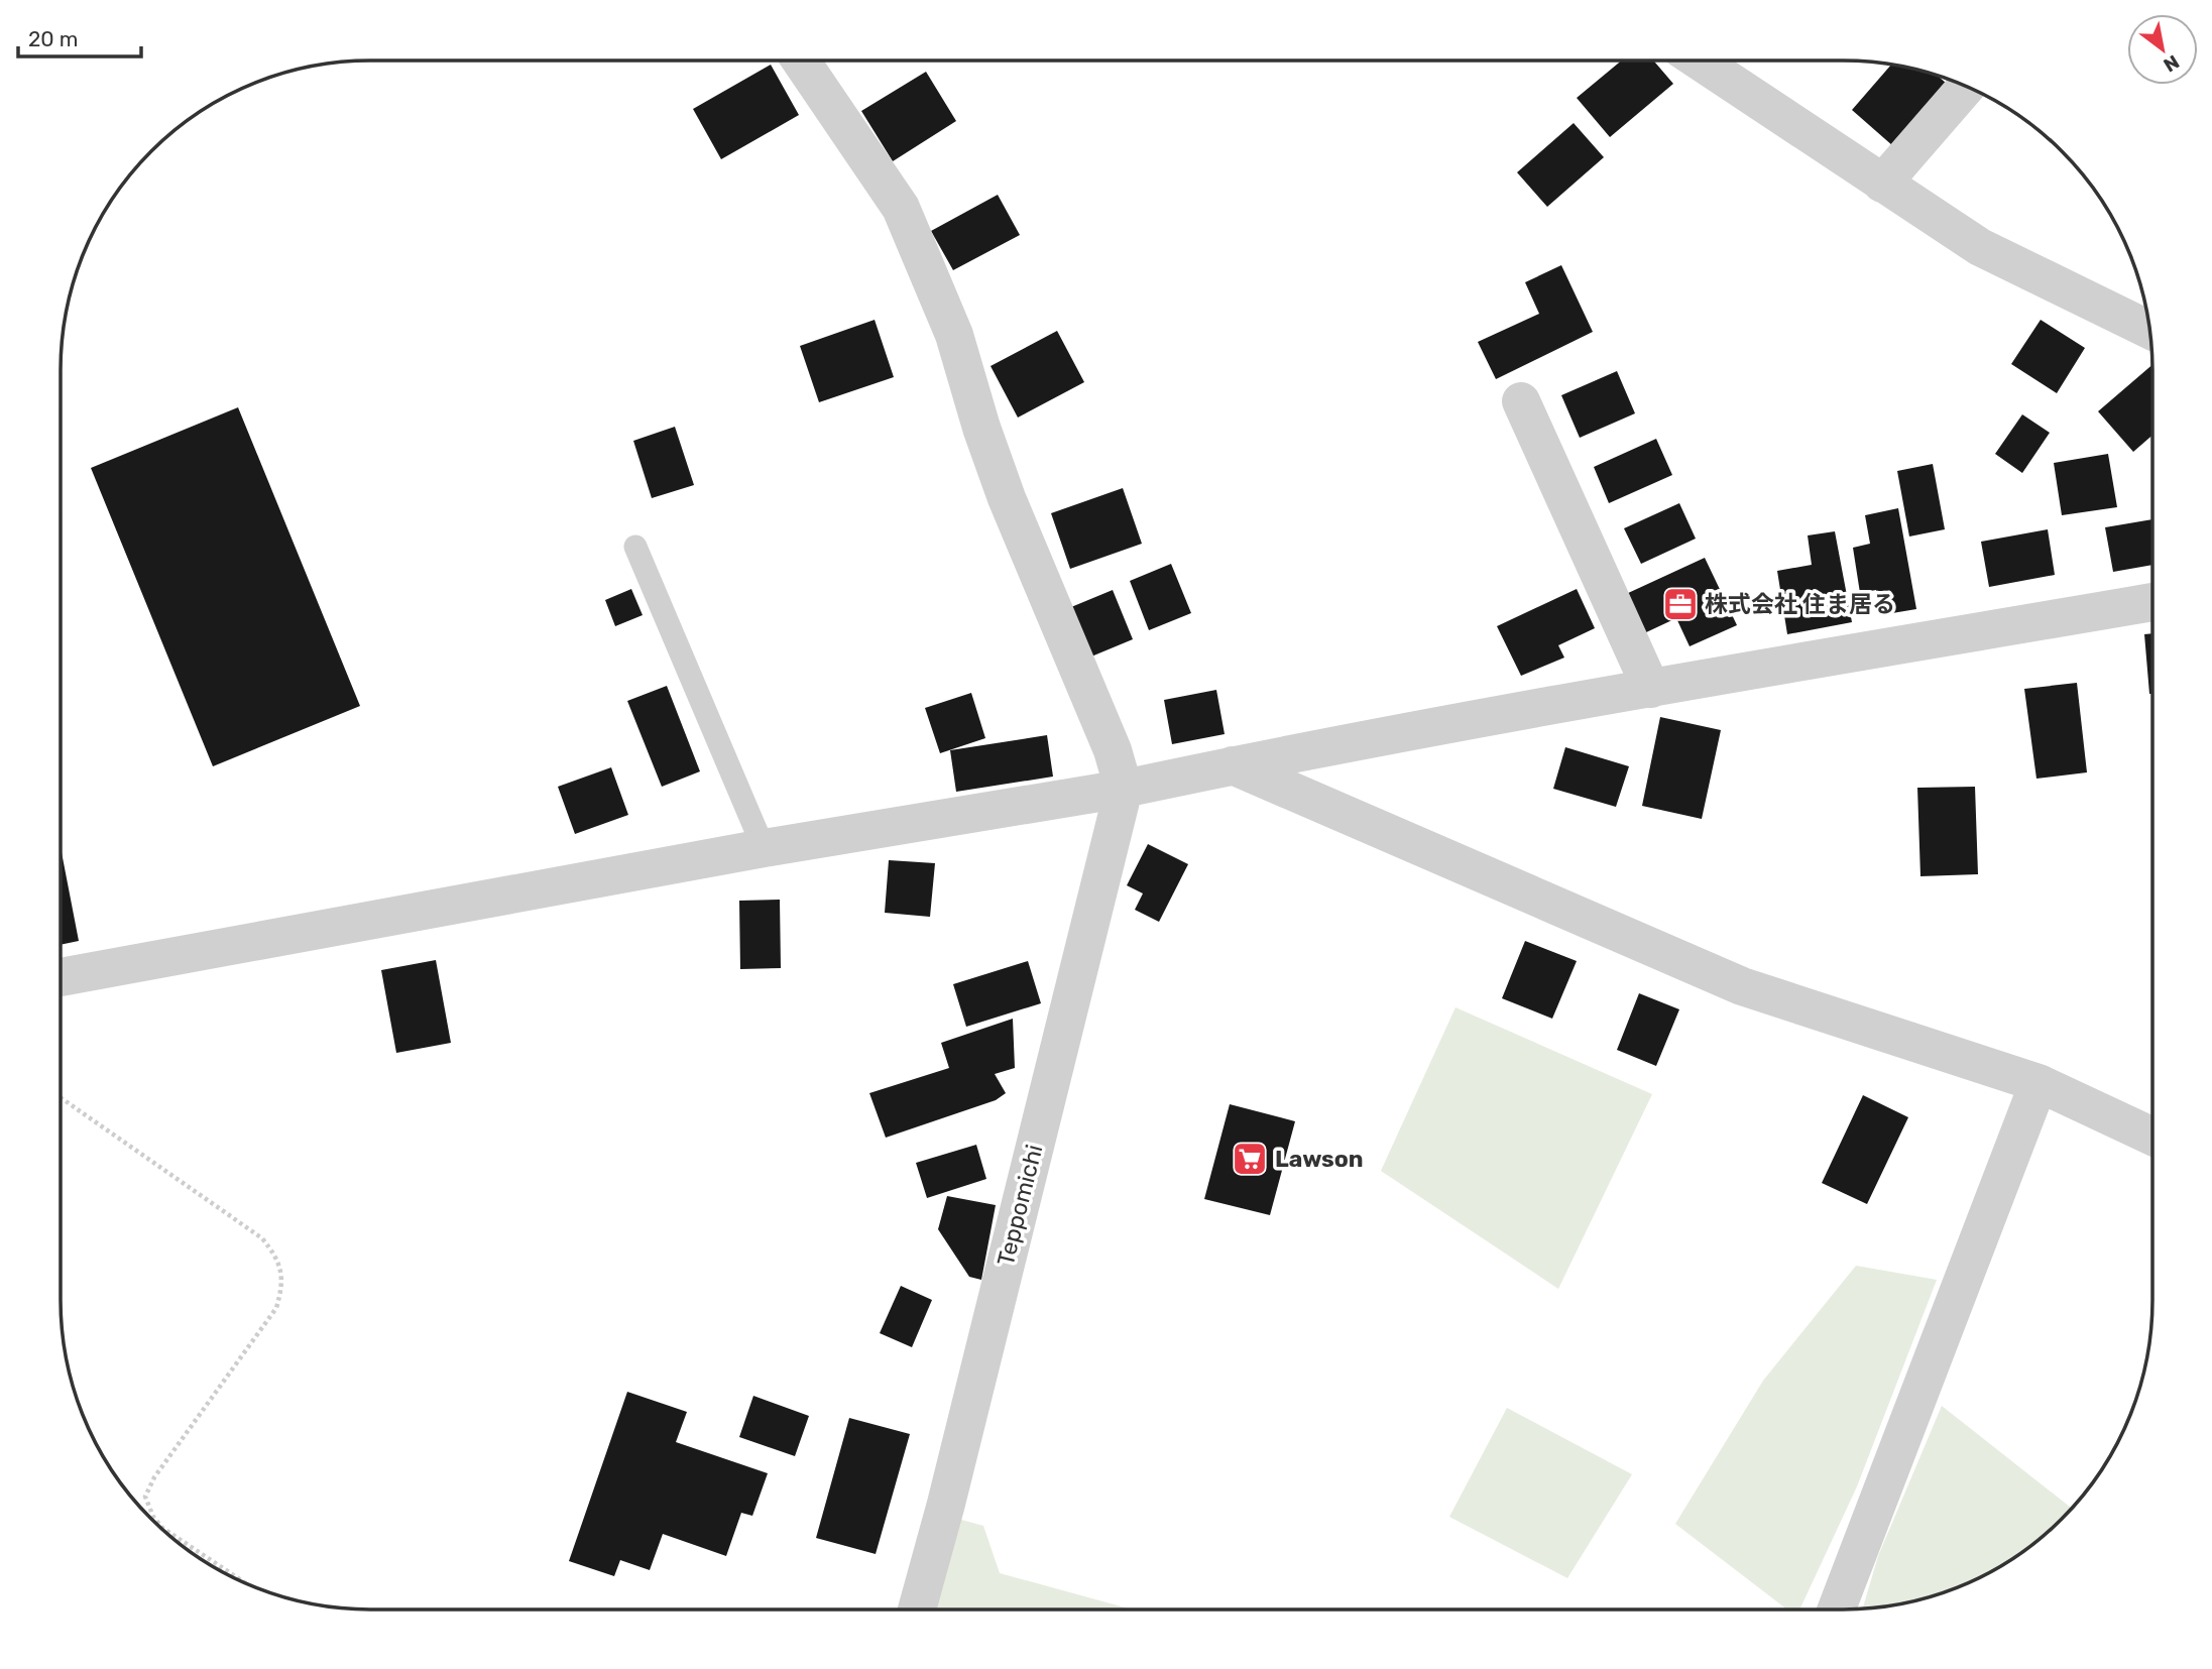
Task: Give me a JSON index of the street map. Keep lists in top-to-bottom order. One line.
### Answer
{"streets":{"street":["Teppomichi"]},"places":{"office":["株式会社 住ま居る"],"supermarket":["Lawson"]},"scale_bar":"20 m","north":"bottom right"}
